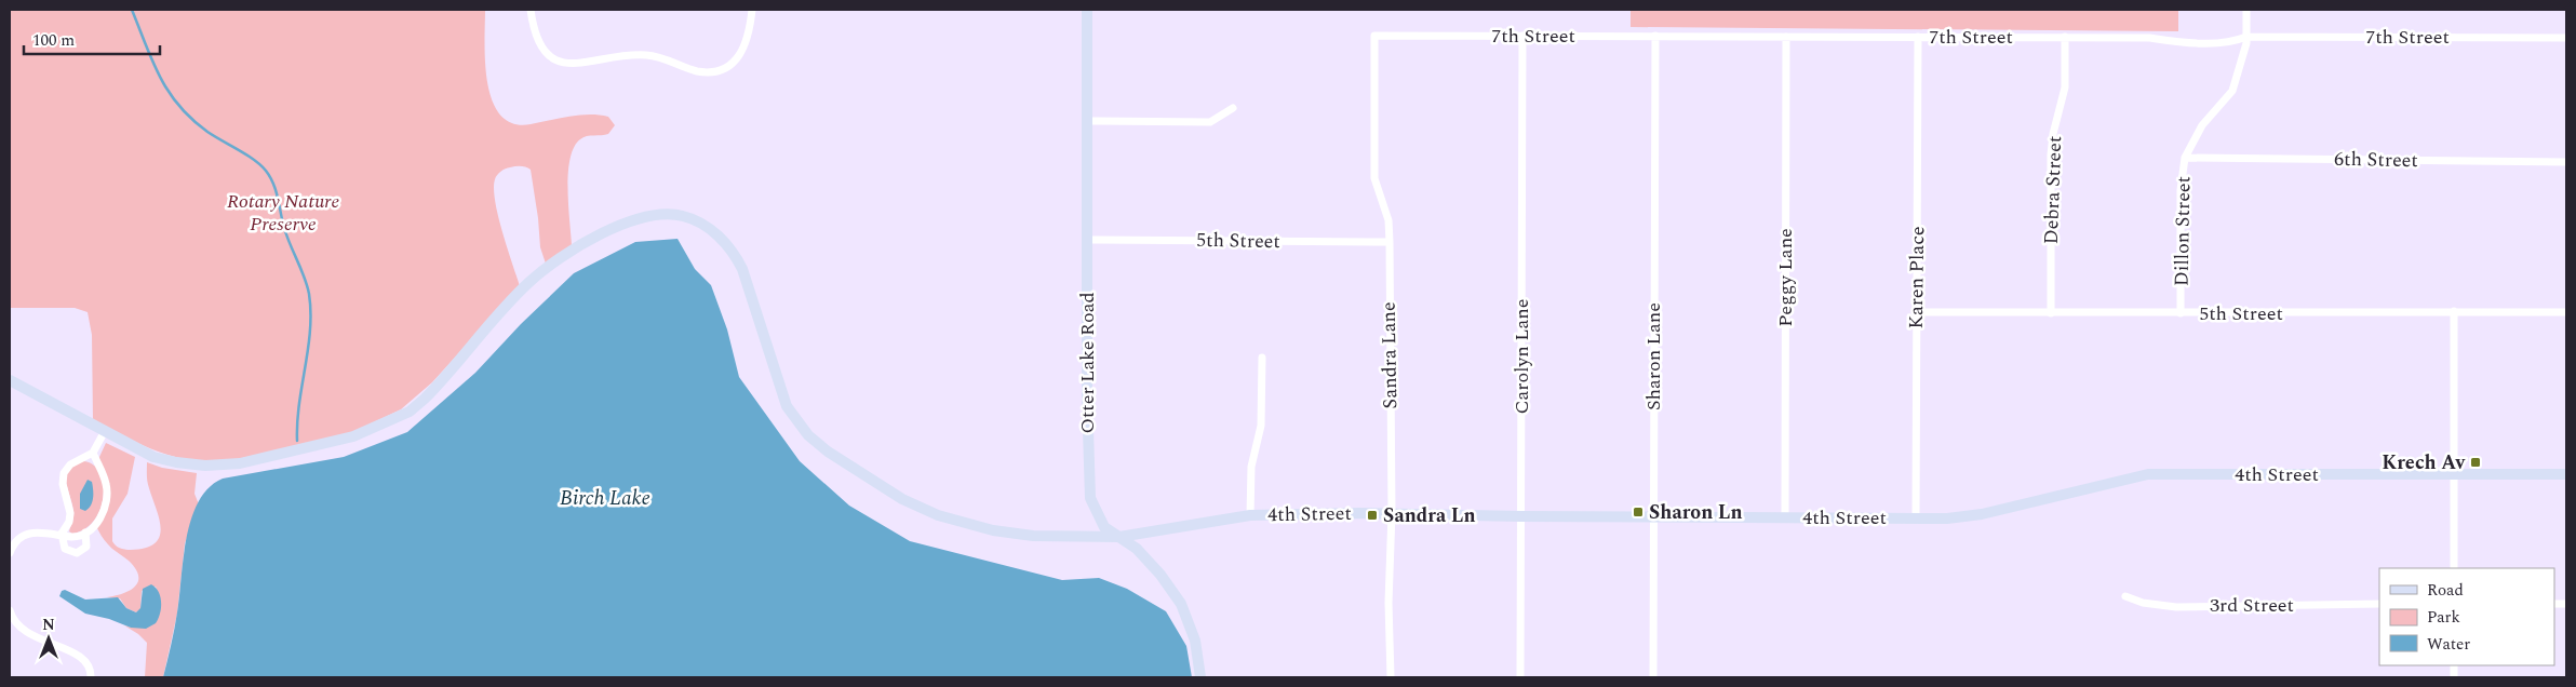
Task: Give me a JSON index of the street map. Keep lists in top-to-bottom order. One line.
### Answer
{"streets":{"street":["7th Street","6th Street","Debra Street","Dillon Street","5th Street","Peggy Lane","Karen Place","Sandra Lane","Carolyn Lane","Sharon Lane","Otter Lake Road","4th Street","3rd Street"]},"crossings":[["7th Street","Debra Street"],["7th Street","Dillon Street"],["7th Street","Peggy Lane"],["7th Street","Karen Place"],["7th Street","Sandra Lane"],["7th Street","Carolyn Lane"],["7th Street","Sharon Lane"],["6th Street","Dillon Street"],["Debra Street","5th Street"],["Dillon Street","5th Street"],["5th Street","Karen Place"],["5th Street","Sandra Lane"],["5th Street","Otter Lake Road"],["Peggy Lane","4th Street"],["Karen Place","4th Street"],["Sandra Lane","4th Street"],["Carolyn Lane","4th Street"],["Sharon Lane","4th Street"],["Otter Lake Road","4th Street"]],"water":["Birch Lake"],"parks":["Rotary Nature Preserve"],"places":{"transit":["Krech Av","Sharon Ln","Sandra Ln"]},"legend":["Road","Park","Water"],"scale_bar":"100 m","north":"top"}
